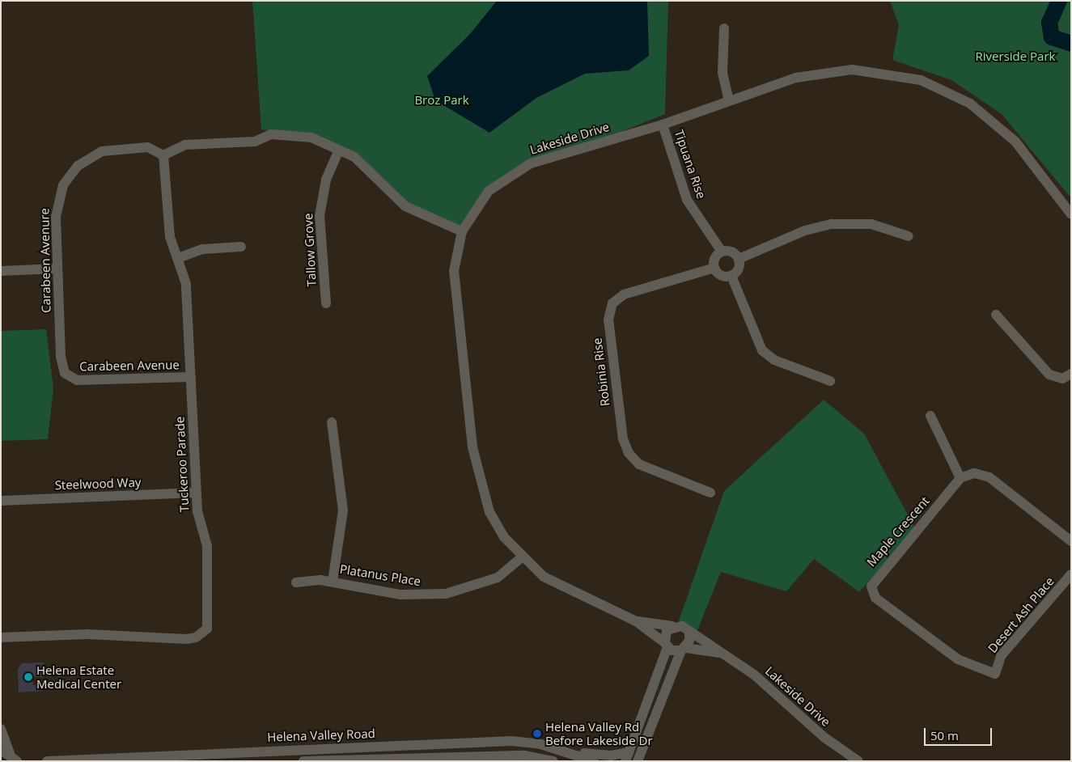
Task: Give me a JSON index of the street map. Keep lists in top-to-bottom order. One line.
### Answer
{"streets":{"street":["Lakeside Drive","Tipuana Rise","Tallow Grove","Carabeen Avenure","Carabeen Avenue","Robinia Rise","Tuckeroo Parade","Steelwood Way","Maple Crescent","Platanus Place","Desert Ash Place","Helena Valley Road"]},"crossings":[["Lakeside Drive","Tipuana Rise"],["Lakeside Drive","Platanus Place"],["Tipuana Rise","Robinia Rise"],["Carabeen Avenure","Carabeen Avenue"],["Carabeen Avenure","Tuckeroo Parade"],["Carabeen Avenue","Tuckeroo Parade"],["Tuckeroo Parade","Steelwood Way"],["Maple Crescent","Desert Ash Place"]],"parks":["Riverside Park","Broz Park"],"places":["Helena Estate Medical Center","Helena Valley Rd Before Lakeside Dr"],"scale_bar":"50 m"}
